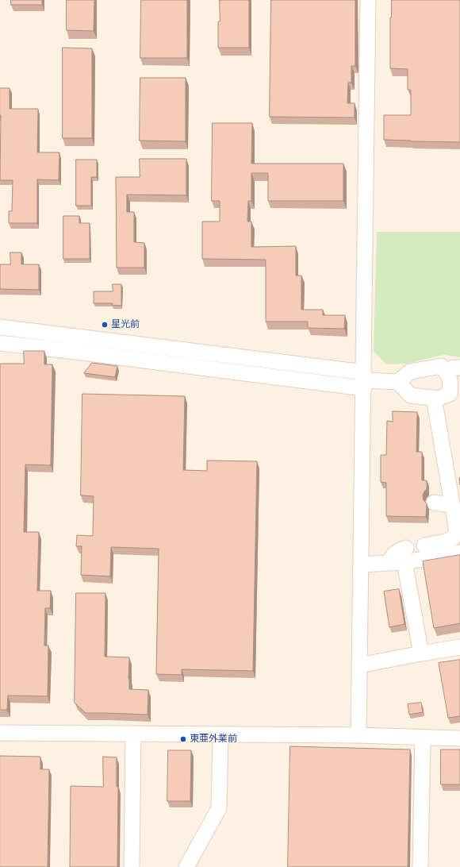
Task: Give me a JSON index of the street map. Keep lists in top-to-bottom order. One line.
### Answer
{"places":["星光前","東亜外業前"]}
